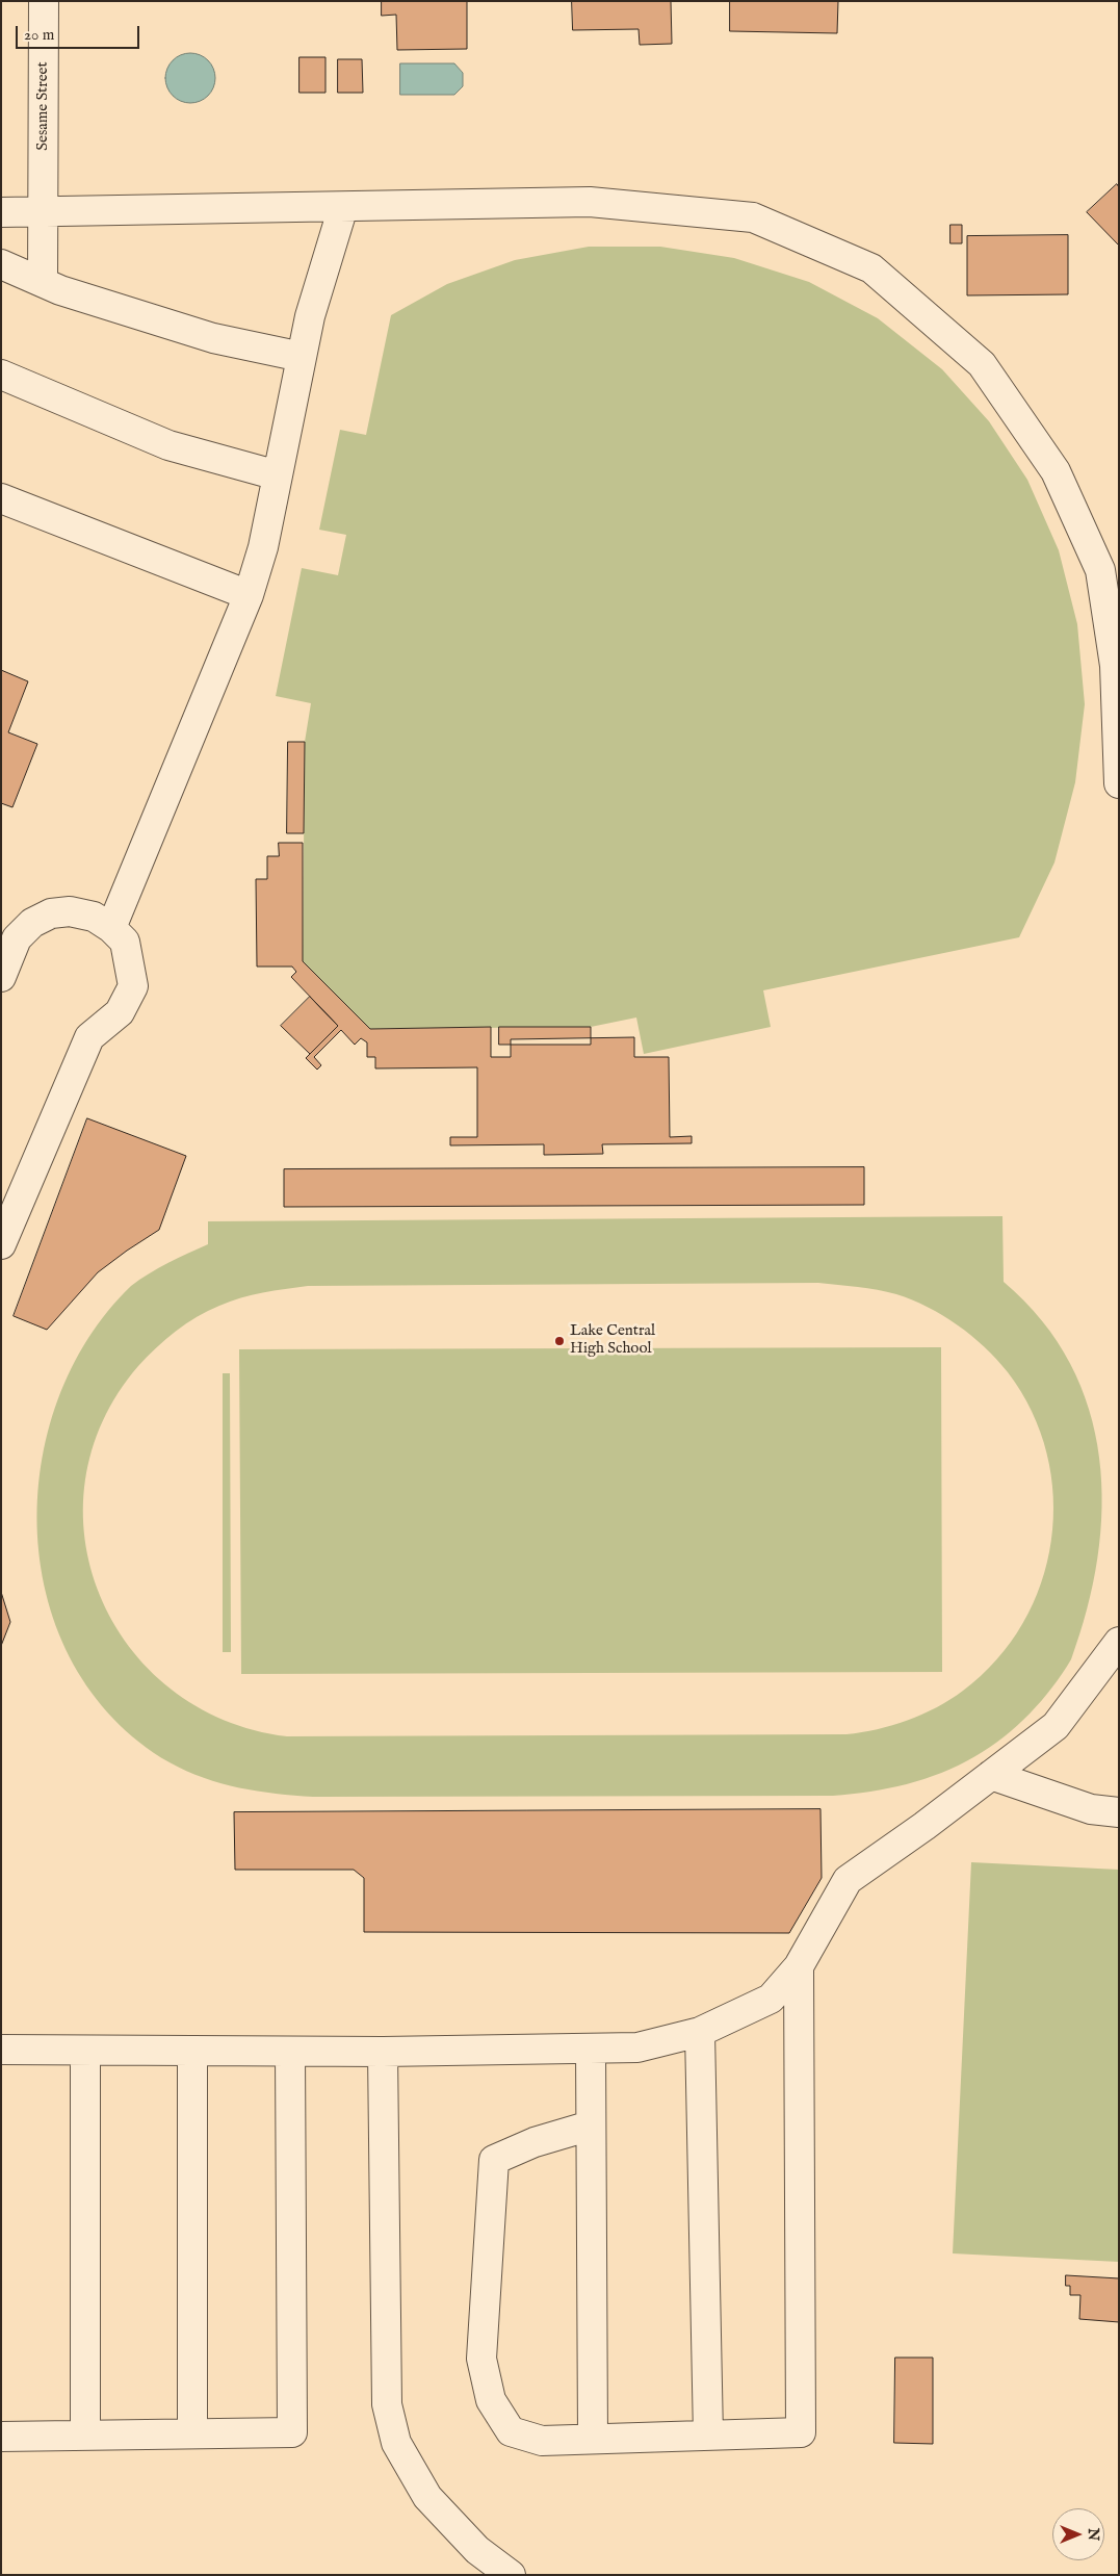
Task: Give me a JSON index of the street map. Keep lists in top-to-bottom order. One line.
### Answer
{"streets":{"street":["Sesame Street"]},"places":["Lake Central High School"],"scale_bar":"20 m","north":"right"}
